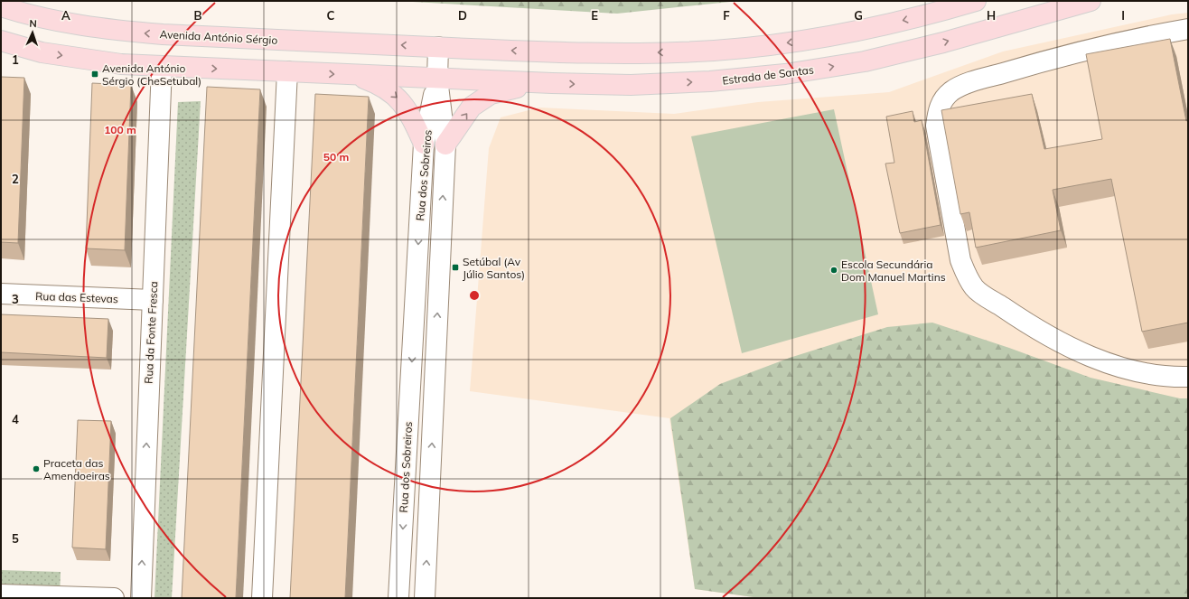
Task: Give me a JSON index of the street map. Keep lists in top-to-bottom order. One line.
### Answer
{"streets":{"main road":["Avenida António Sérgio","Estrada de Santas"],"street":["Rua dos Sobreiros","Rua das Estevas","Rua da Fonte Fresca"]},"crossings":[["Estrada de Santas","Rua dos Sobreiros"],["Rua das Estevas","Rua da Fonte Fresca"]],"places":{"transit":["Avenida António Sérgio (CheSetubal)","Setúbal (Av Júlio Santos)"],"other":["Escola Secundária Dom Manuel Martins","Praceta das Amendoeiras"]},"north":"top","grid":{"columns":["A","B","C","D","E","F","G","H","I"],"rows":["1","2","3","4","5"]},"rings":["100 m","50 m"]}
